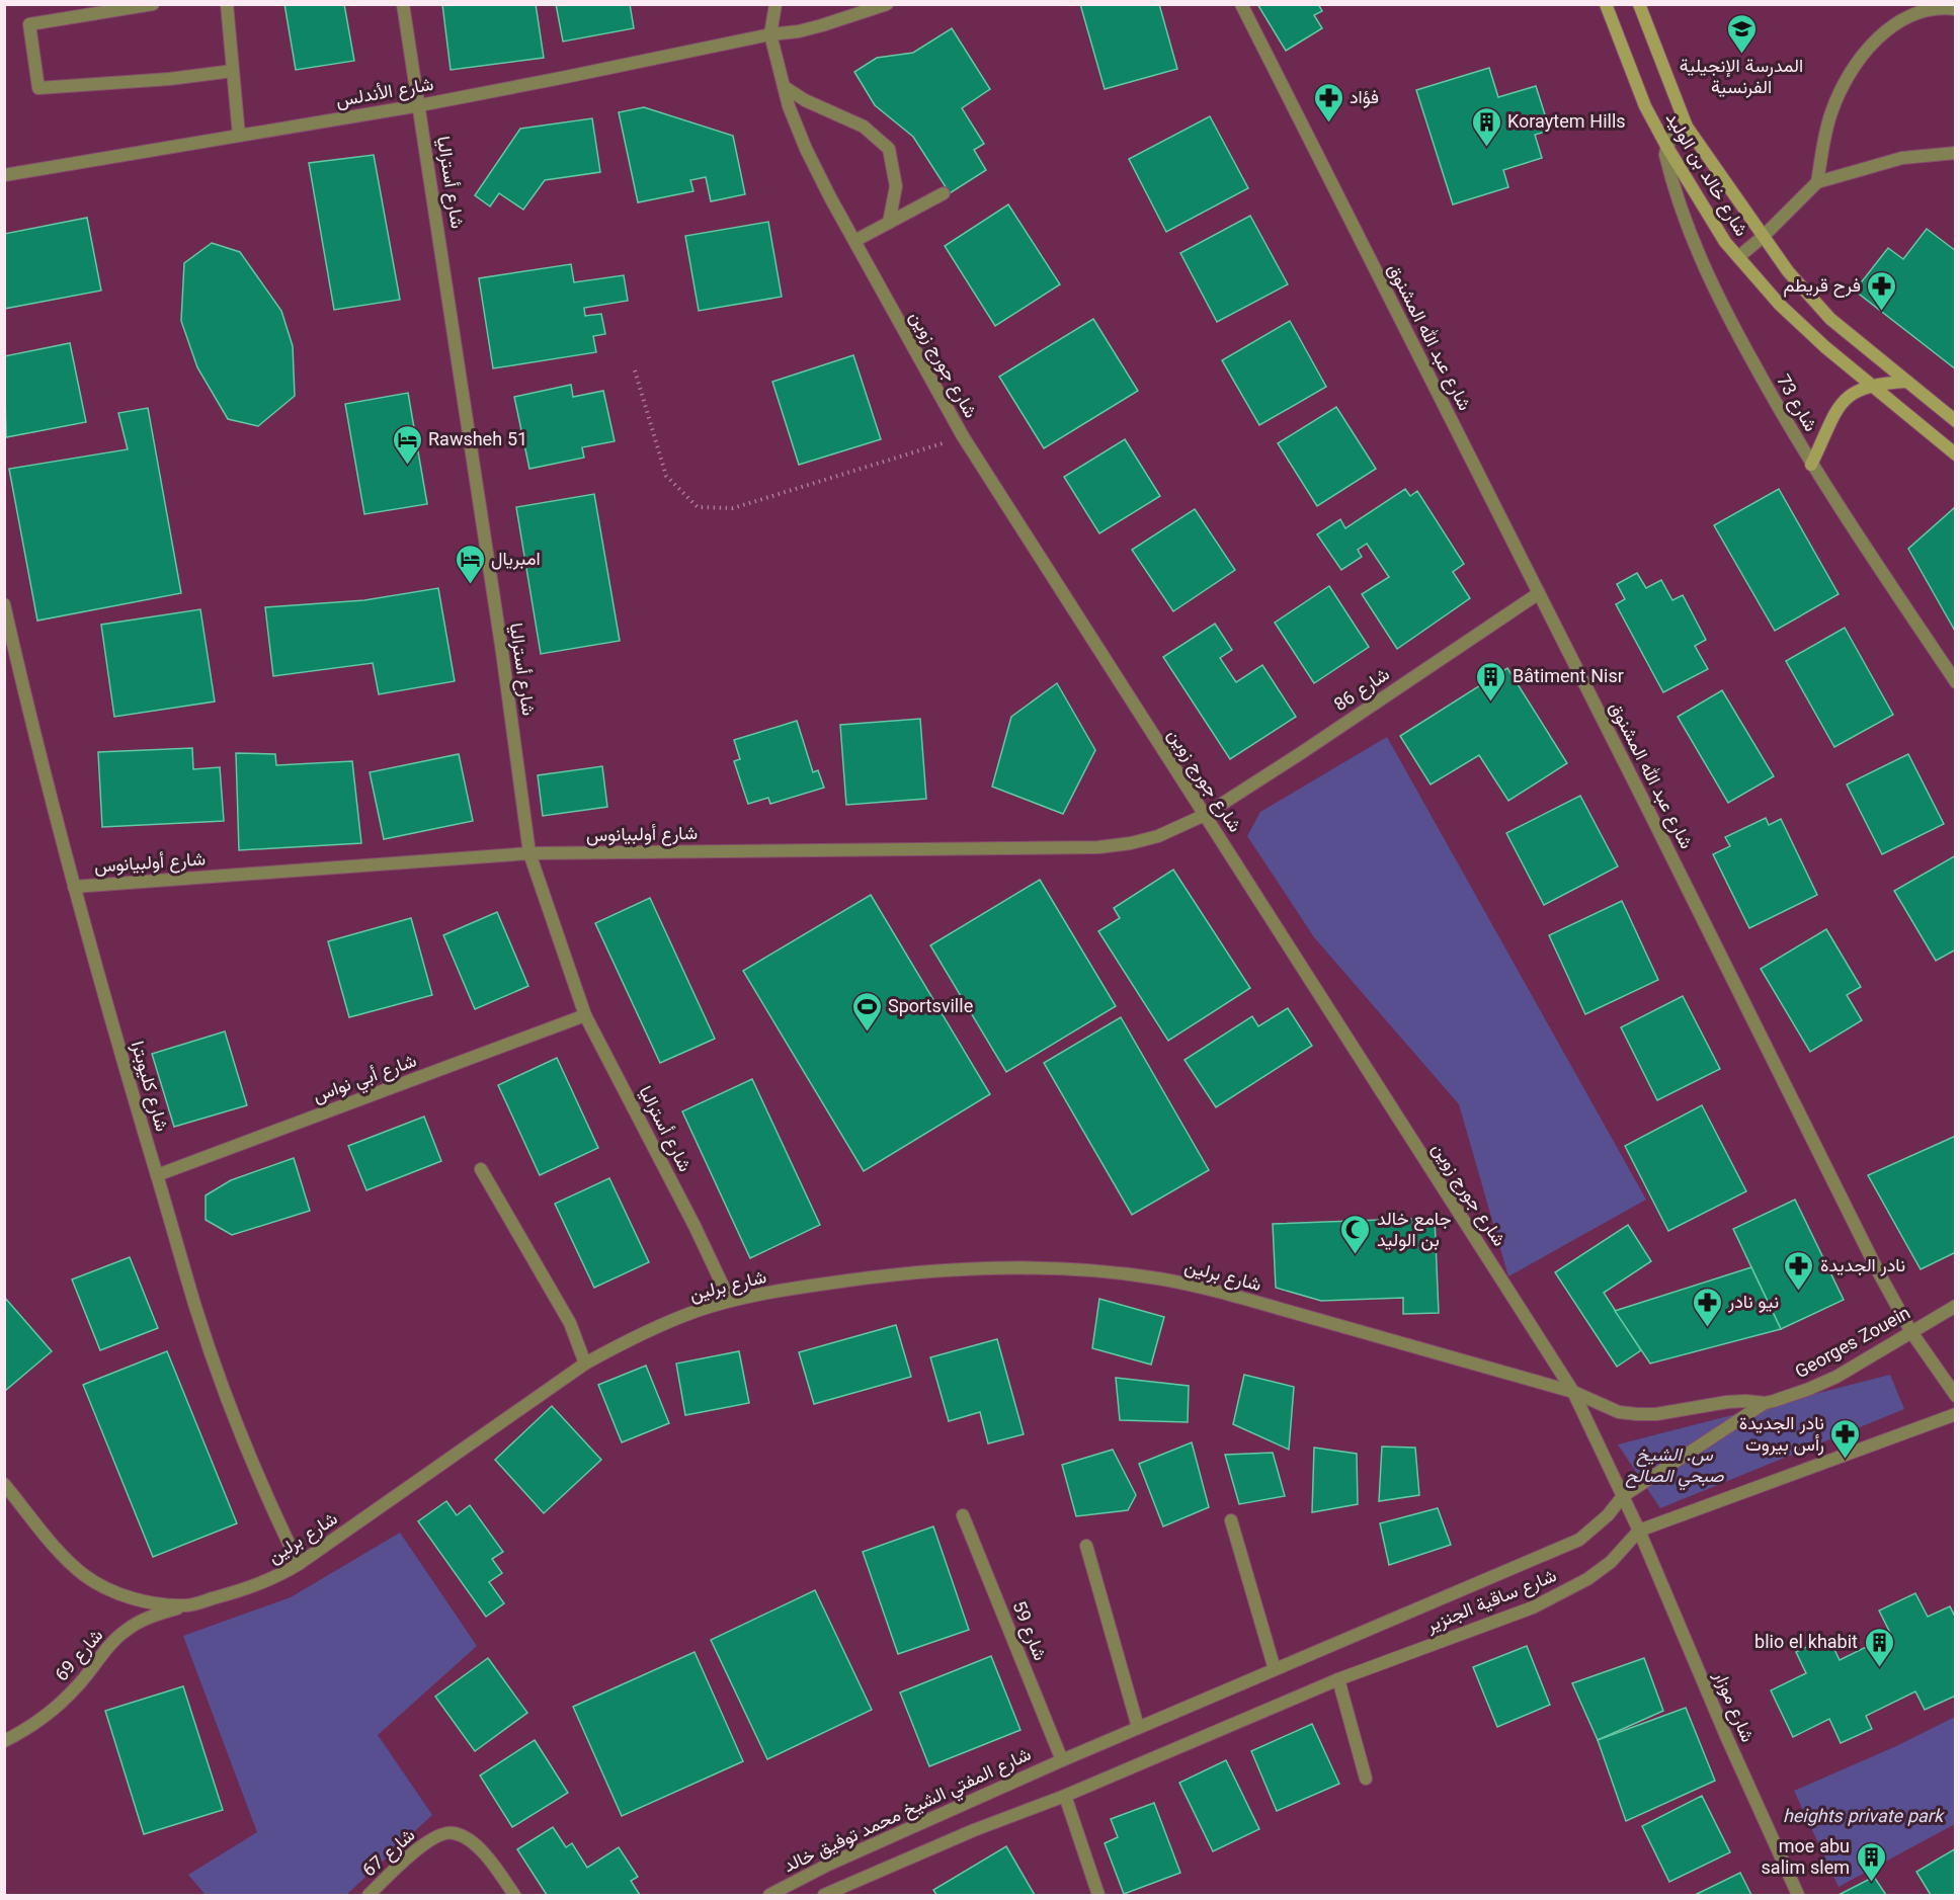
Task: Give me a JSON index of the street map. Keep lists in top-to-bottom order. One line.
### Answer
{"streets":{"main road":["شارع خالد بن الوليد"],"street":["شارع الأندلس","شارع أستراليا","شارع عبد الله المشنوق","شارع جورج زوين","شارع 73","شارع 86","شارع أولبيانوس","شارع أبي نواس","شارع كليوبترا","شارع برلين","Georges Zouein","شارع ساقية الجنزير","شارع 59","شارع 69","شارع موزار","شارع المفتي الشيخ محمد توفيق خالد","شارع 67"]},"crossings":[["شارع الأندلس","شارع أستراليا"],["شارع الأندلس","شارع جورج زوين"],["شارع خالد بن الوليد","شارع 73"],["شارع أستراليا","شارع أولبيانوس"],["شارع أستراليا","شارع أبي نواس"],["شارع أستراليا","شارع برلين"],["شارع عبد الله المشنوق","شارع 86"],["شارع عبد الله المشنوق","Georges Zouein"],["شارع جورج زوين","شارع 86"],["شارع جورج زوين","شارع أولبيانوس"],["شارع جورج زوين","شارع برلين"],["شارع جورج زوين","Georges Zouein"],["شارع جورج زوين","شارع ساقية الجنزير"],["شارع جورج زوين","شارع موزار"],["شارع 86","شارع أولبيانوس"],["شارع أولبيانوس","شارع كليوبترا"],["شارع أبي نواس","شارع كليوبترا"],["شارع كليوبترا","شارع برلين"],["شارع برلين","Georges Zouein"],["شارع برلين","شارع 69"],["Georges Zouein","شارع ساقية الجنزير"],["شارع ساقية الجنزير","شارع 59"],["شارع ساقية الجنزير","شارع موزار"],["شارع ساقية الجنزير","شارع المفتي الشيخ محمد توفيق خالد"],["شارع 59","شارع المفتي الشيخ محمد توفيق خالد"]],"parks":["س. الشيخ صبحي الصالح","heights private park"],"places":{"school or university":["المدرسة الإنجيلية الفرنسية"],"pharmacy":["فؤاد","فرح قريطم","نادر الجديدة","نيو نادر","نادر الجديدة رأس بيروت"],"building":["Koraytem Hills","Bâtiment Nisr","blio el khabit","moe abu salim slem"],"hotel":["Rawsheh 51","امبريال"],"sports":["Sportsville"],"mosque":["جامع خالد بن الوليد"]}}
